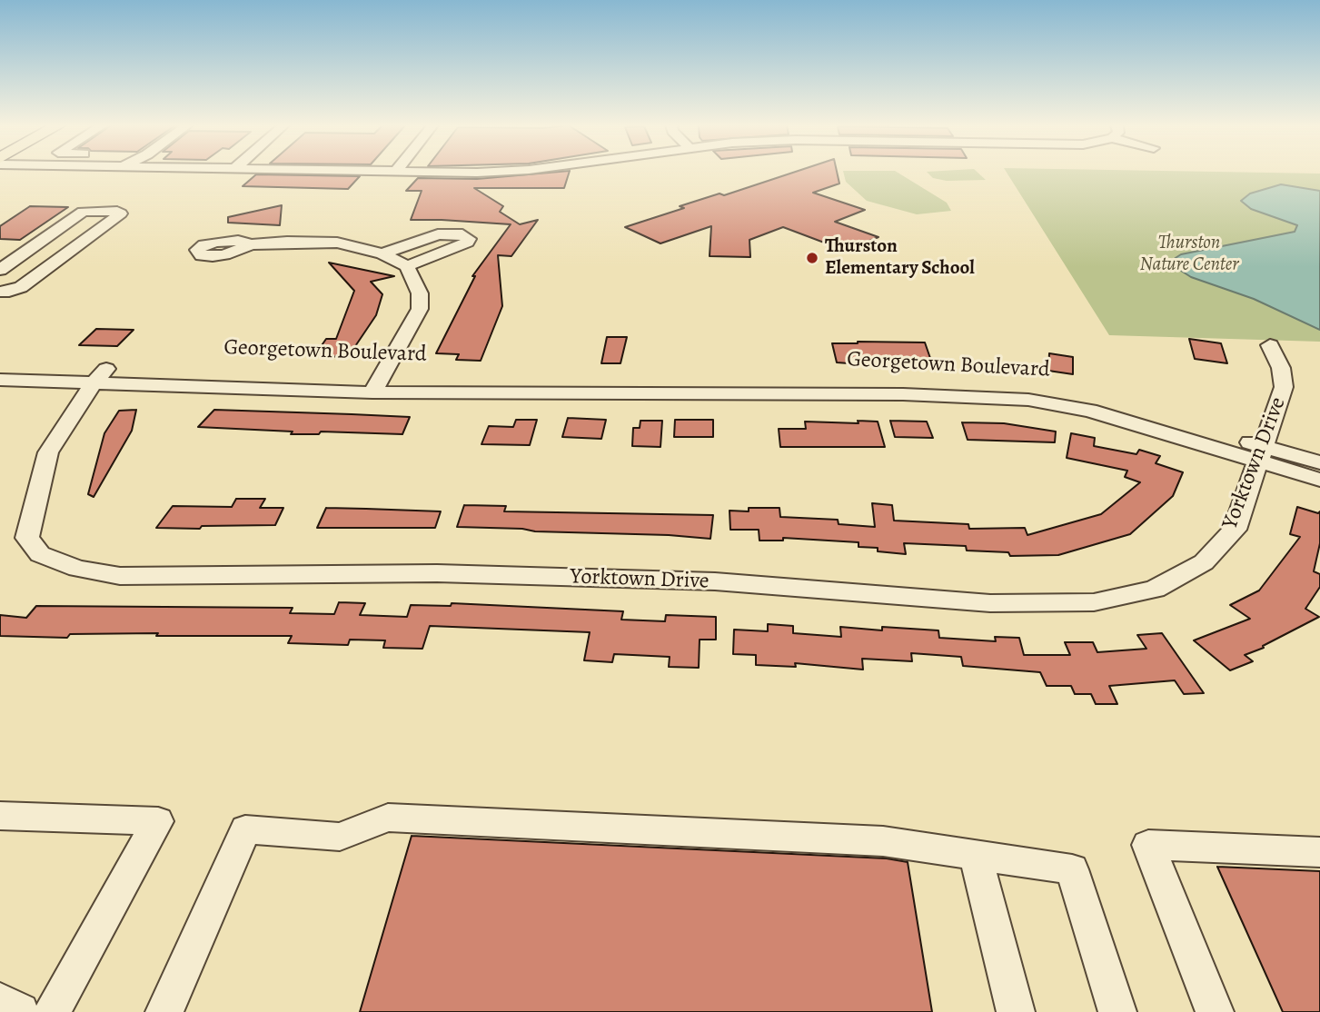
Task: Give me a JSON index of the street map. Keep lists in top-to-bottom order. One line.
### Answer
{"streets":{"street":["Georgetown Boulevard","Yorktown Drive"]},"crossings":[["Georgetown Boulevard","Yorktown Drive"]],"parks":["Thurston Nature Center"],"places":["Thurston Elementary School"]}
